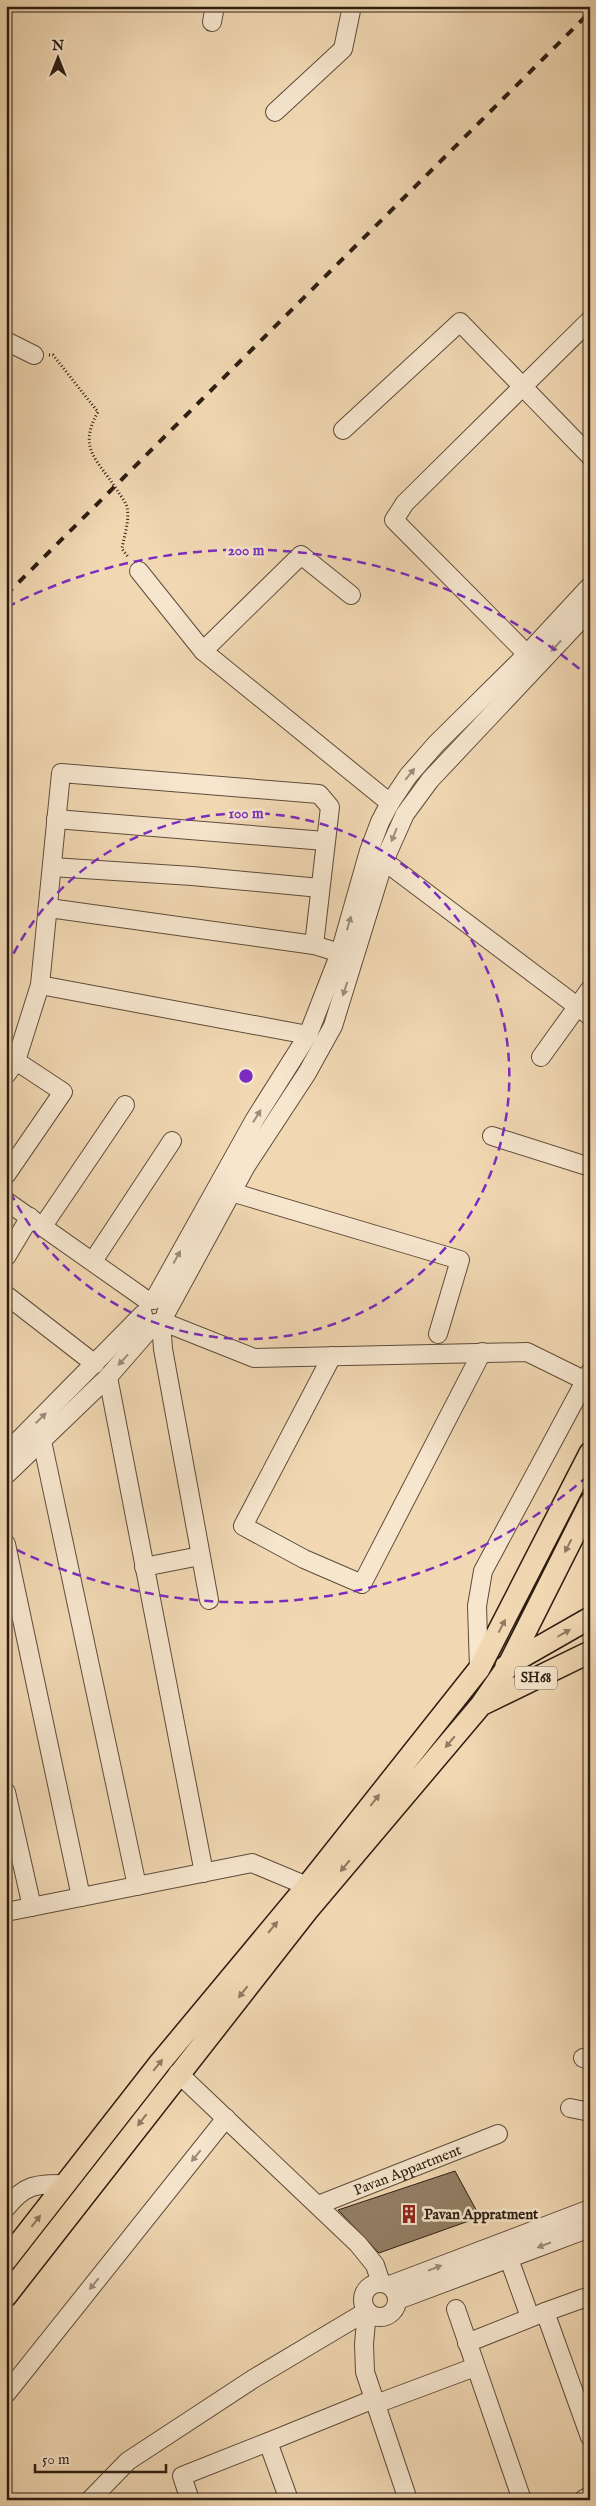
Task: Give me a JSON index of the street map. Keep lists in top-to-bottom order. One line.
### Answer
{"streets":{"main road":["SH68"],"street":["Pavan Appartment"]},"places":{"building":["Pavan Appratment"]},"scale_bar":"50 m","north":"top","rings":["200 m","100 m"]}
